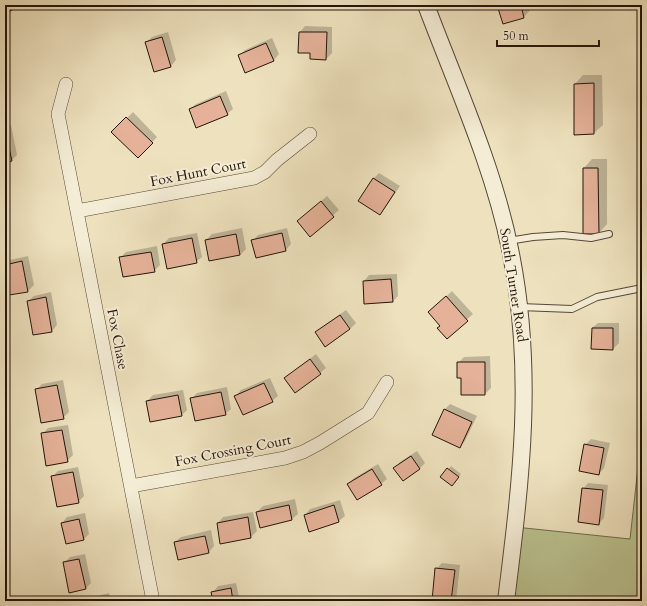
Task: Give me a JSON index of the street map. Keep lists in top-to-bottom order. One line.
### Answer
{"streets":{"street":["Fox Hunt Court","South Turner Road","Fox Chase","Fox Crossing Court"]},"crossings":[["Fox Hunt Court","Fox Chase"],["Fox Chase","Fox Crossing Court"]],"scale_bar":"50 m"}
